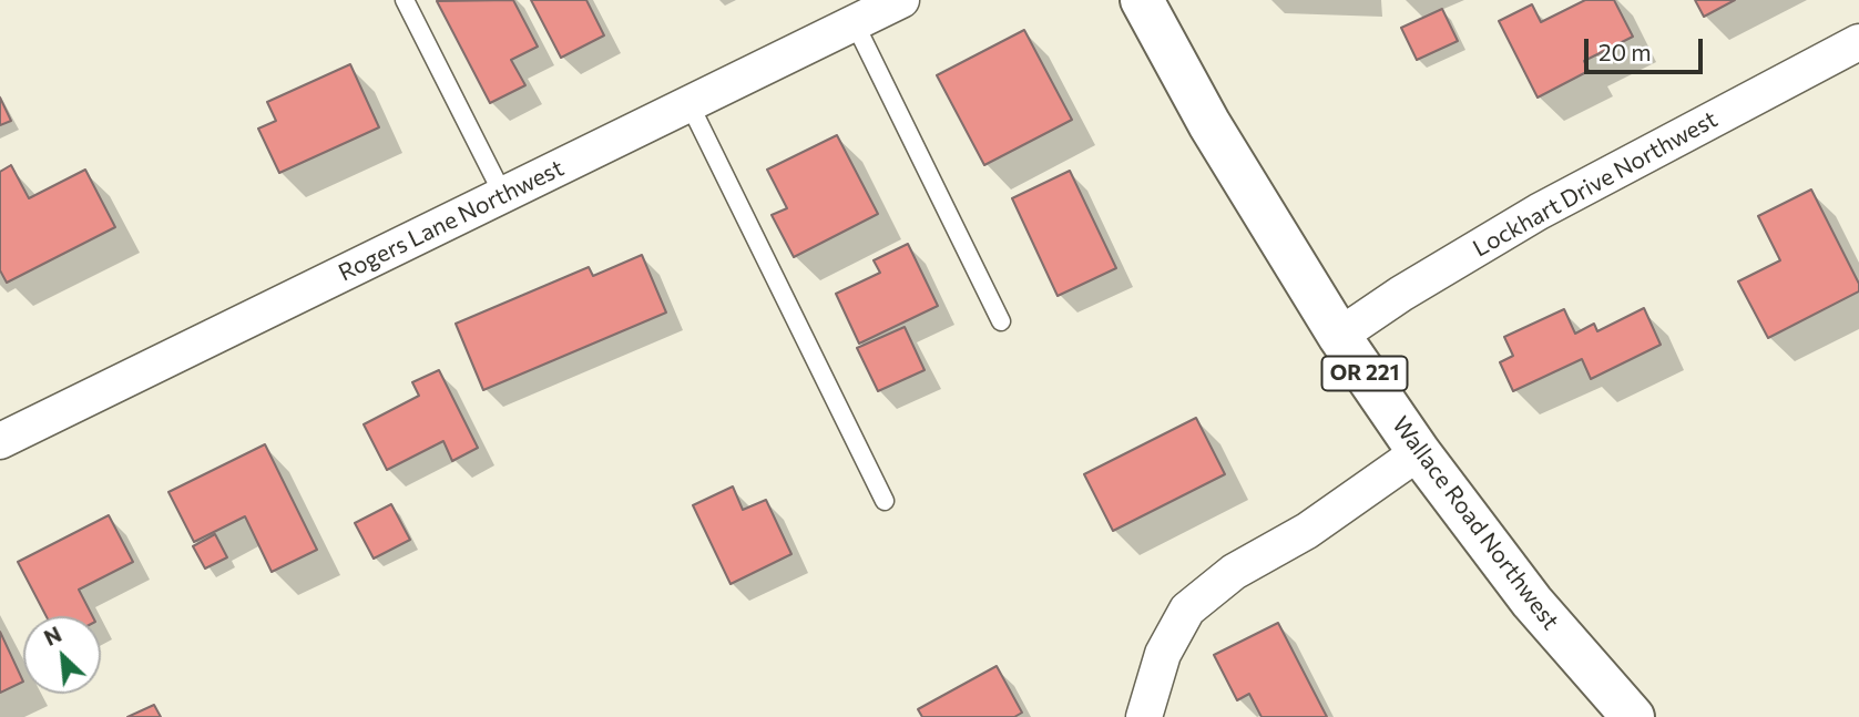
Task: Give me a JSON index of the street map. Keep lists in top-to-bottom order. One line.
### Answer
{"streets":{"main road":["OR 221","Wallace Road Northwest"],"street":["Lockhart Drive Northwest","Rogers Lane Northwest"]},"crossings":[["Lockhart Drive Northwest","Wallace Road Northwest"]],"scale_bar":"20 m","north":"top left"}
